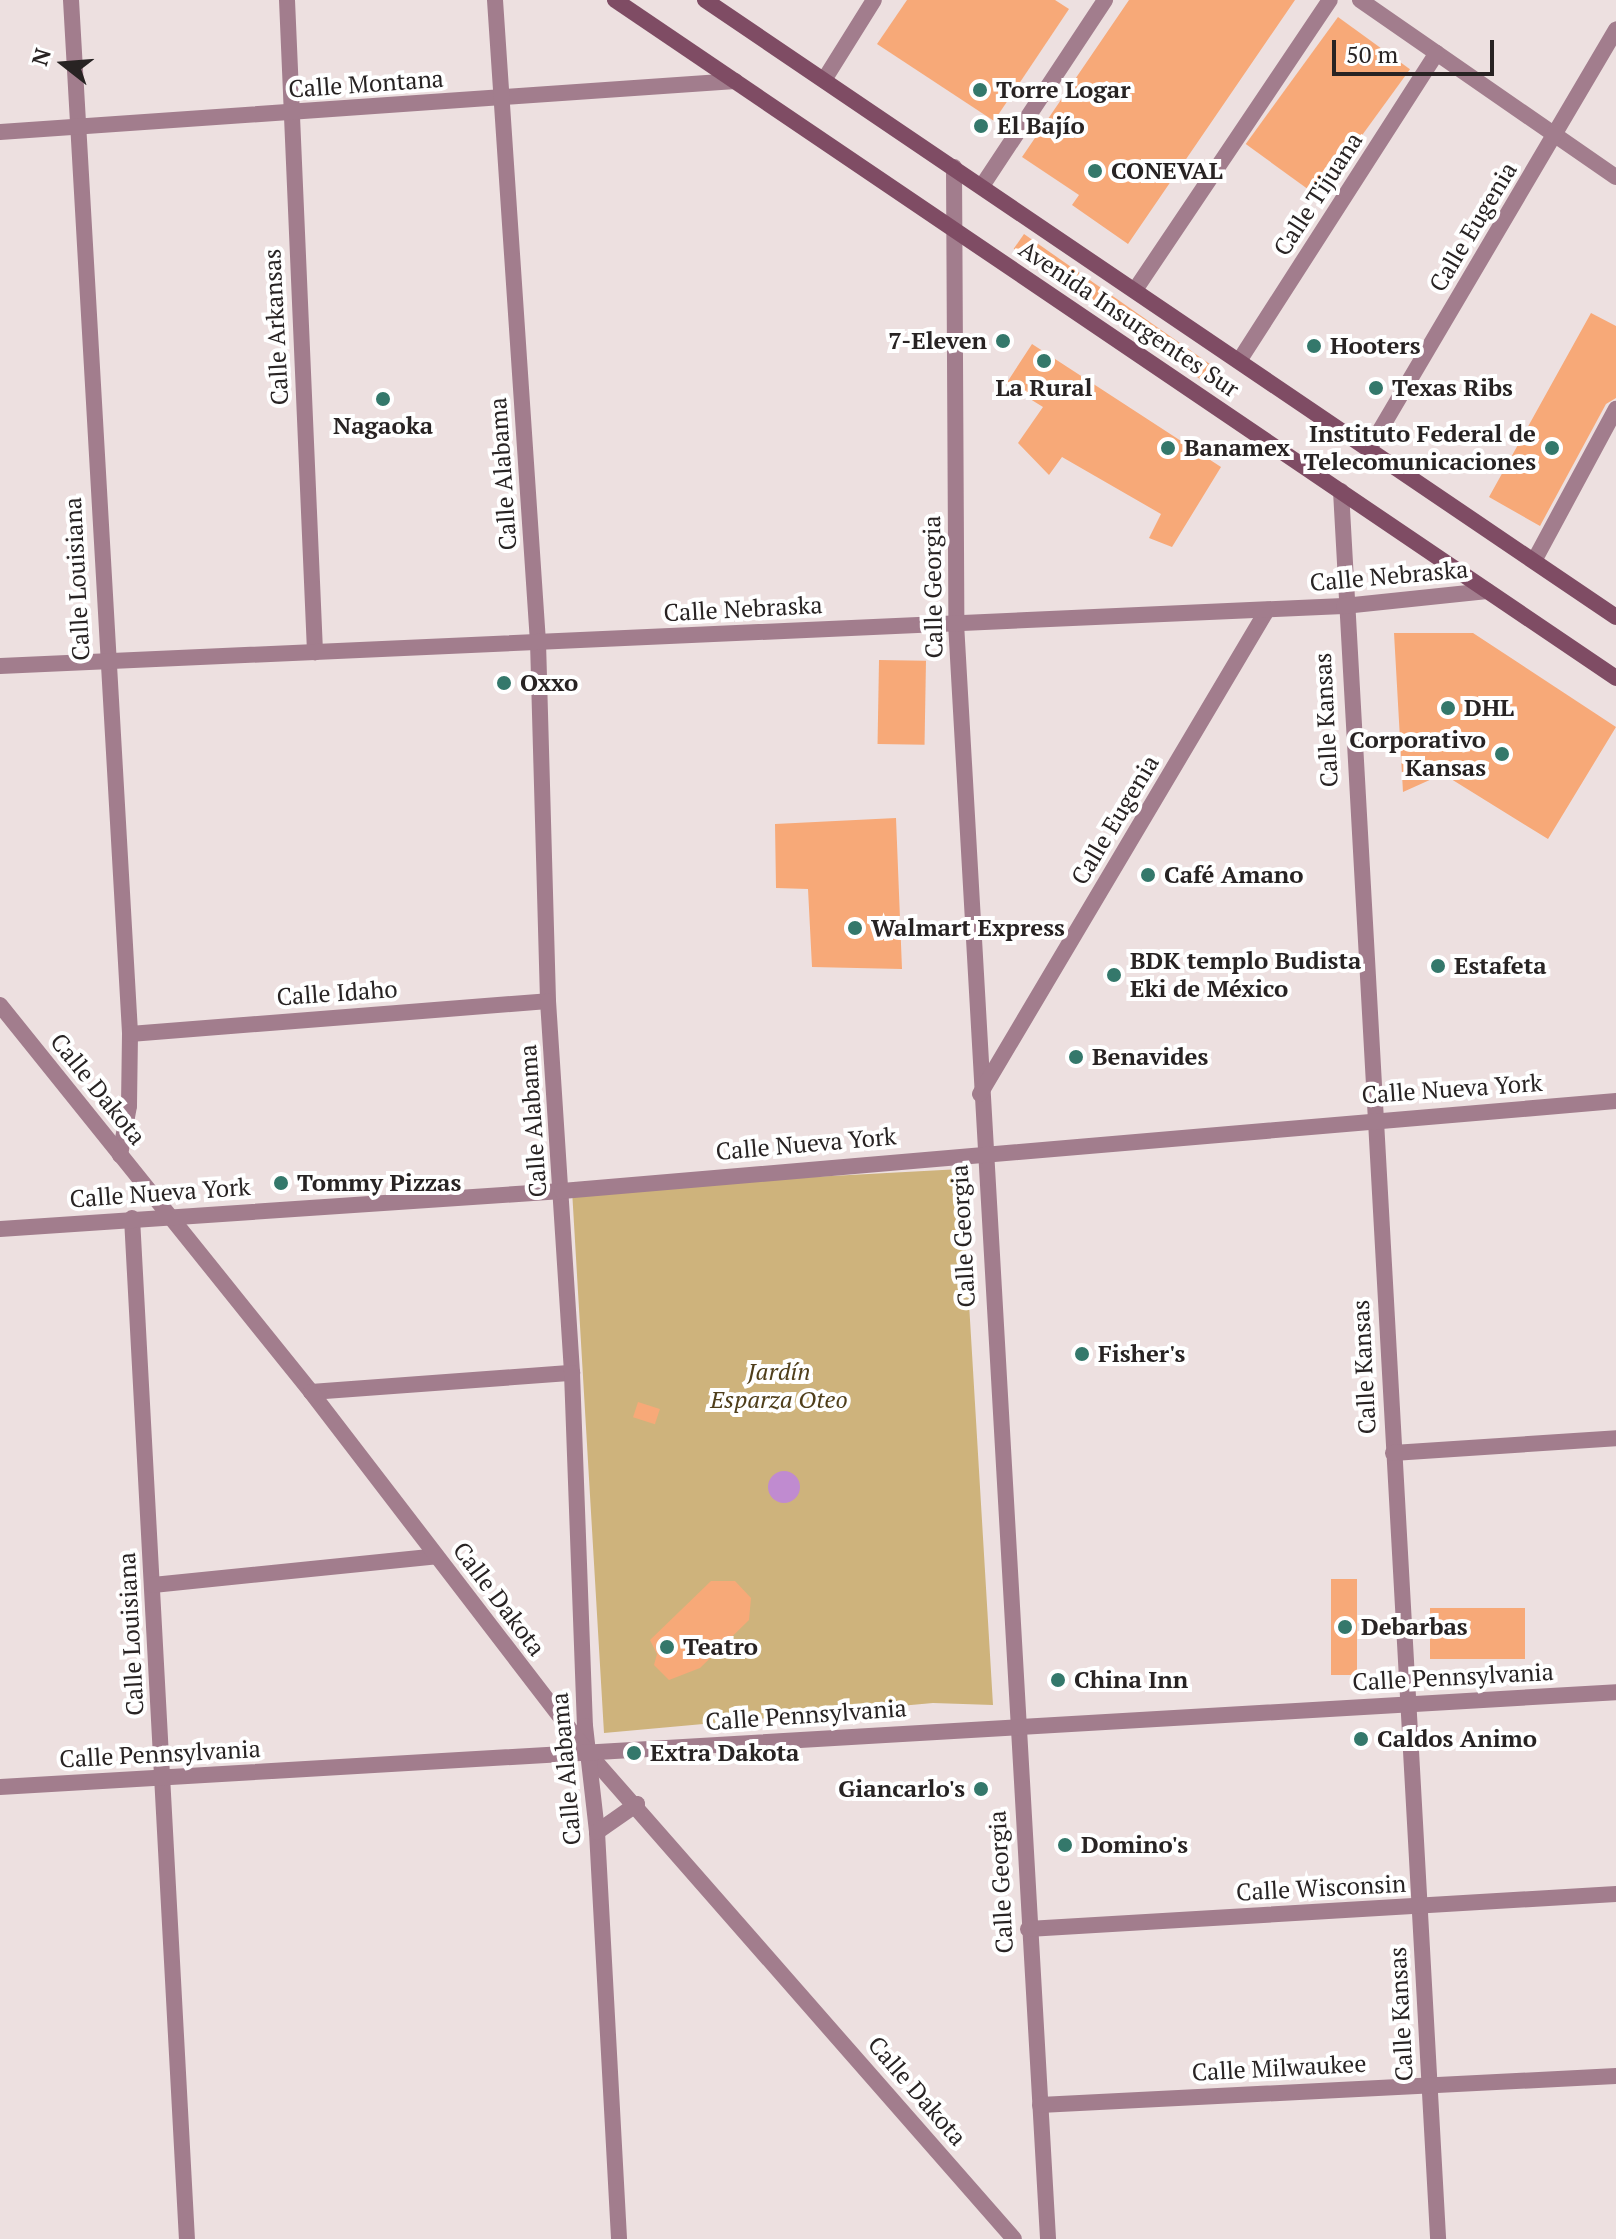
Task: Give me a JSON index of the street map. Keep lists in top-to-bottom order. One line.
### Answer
{"streets":{"main road":["Avenida Insurgentes Sur"],"street":["Calle Montana","Calle Tijuana","Calle Eugenia","Calle Arkansas","Calle Alabama","Calle Nebraska","Calle Louisiana","Calle Georgia","Calle Kansas","Calle Idaho","Calle Dakota","Calle Nueva York","Calle Pennsylvania","Calle Wisconsin","Calle Milwaukee"]},"crossings":[["Calle Montana","Avenida Insurgentes Sur"],["Calle Montana","Calle Arkansas"],["Calle Montana","Calle Alabama"],["Calle Montana","Calle Louisiana"],["Calle Tijuana","Avenida Insurgentes Sur"],["Calle Eugenia","Avenida Insurgentes Sur"],["Calle Eugenia","Calle Nebraska"],["Calle Eugenia","Calle Georgia"],["Avenida Insurgentes Sur","Calle Nebraska"],["Avenida Insurgentes Sur","Calle Georgia"],["Avenida Insurgentes Sur","Calle Kansas"],["Calle Arkansas","Calle Nebraska"],["Calle Alabama","Calle Nebraska"],["Calle Alabama","Calle Idaho"],["Calle Alabama","Calle Dakota"],["Calle Alabama","Calle Nueva York"],["Calle Alabama","Calle Pennsylvania"],["Calle Nebraska","Calle Louisiana"],["Calle Nebraska","Calle Georgia"],["Calle Nebraska","Calle Kansas"],["Calle Louisiana","Calle Idaho"],["Calle Louisiana","Calle Dakota"],["Calle Louisiana","Calle Nueva York"],["Calle Louisiana","Calle Pennsylvania"],["Calle Georgia","Calle Nueva York"],["Calle Georgia","Calle Pennsylvania"],["Calle Georgia","Calle Wisconsin"],["Calle Georgia","Calle Milwaukee"],["Calle Kansas","Calle Nueva York"],["Calle Kansas","Calle Pennsylvania"],["Calle Kansas","Calle Wisconsin"],["Calle Kansas","Calle Milwaukee"],["Calle Dakota","Calle Nueva York"],["Calle Dakota","Calle Pennsylvania"]],"parks":["Jardín Esparza Oteo"],"places":["Torre Logar","El Bajío","CONEVAL","7-Eleven","Hooters","La Rural","Texas Ribs","Nagaoka","Banamex","Instituto Federal de Telecomunicaciones","Oxxo","DHL","Corporativo Kansas","Café Amano","Walmart Express","Estafeta","BDK templo Budista Eki de México","Benavides","Tommy Pizzas","Fisher's","Debarbas","Teatro","China Inn","Caldos Animo","Extra Dakota","Giancarlo's","Domino's"],"scale_bar":"50 m","north":"left"}
